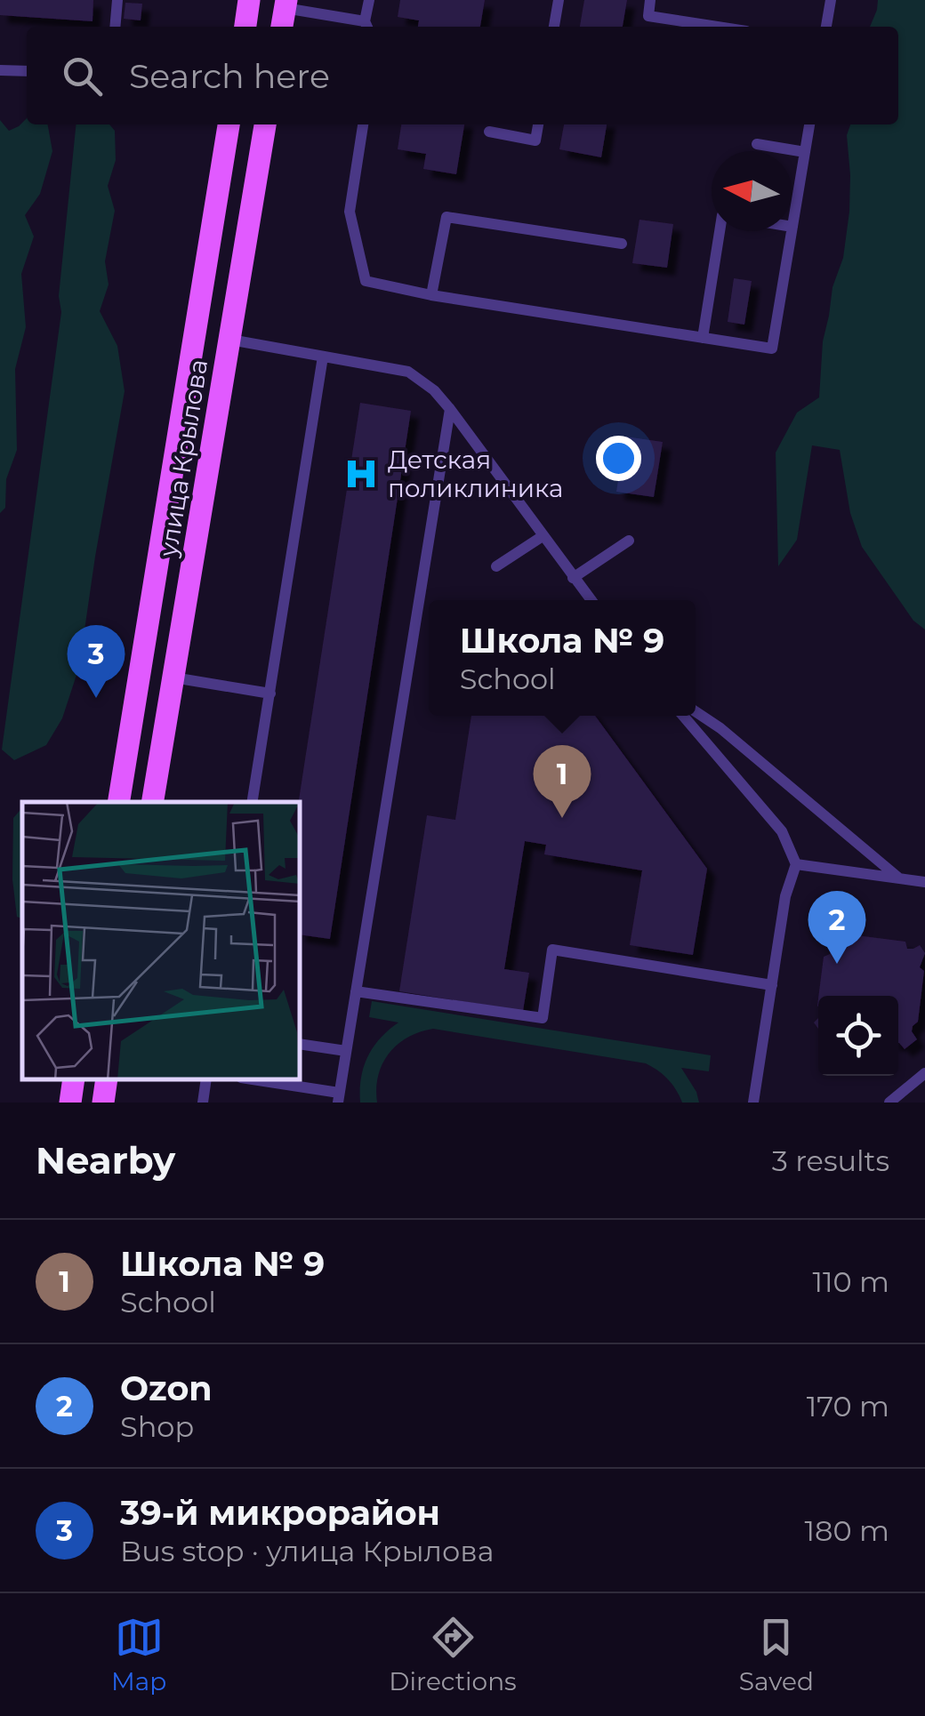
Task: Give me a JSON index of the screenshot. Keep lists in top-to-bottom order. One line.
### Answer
{"streets":{"main road":["улица Крылова"]},"places":{"hospital":["Детская поликлиника"]},"north":"left","page":{"search":"Search here","popup":["Школа № 9","School"],"pins":["3","1","2"],"heading":["Nearby","3 results"],"list":[{"mark":"1","name":"Школа № 9","note":"School","value":"110 m"},{"mark":"2","name":"Ozon","note":"Shop","value":"170 m"},{"mark":"3","name":"39-й микрорайон","note":"Bus stop · улица Крылова","value":"180 m"}],"nav":["Map","Directions","Saved"]}}
